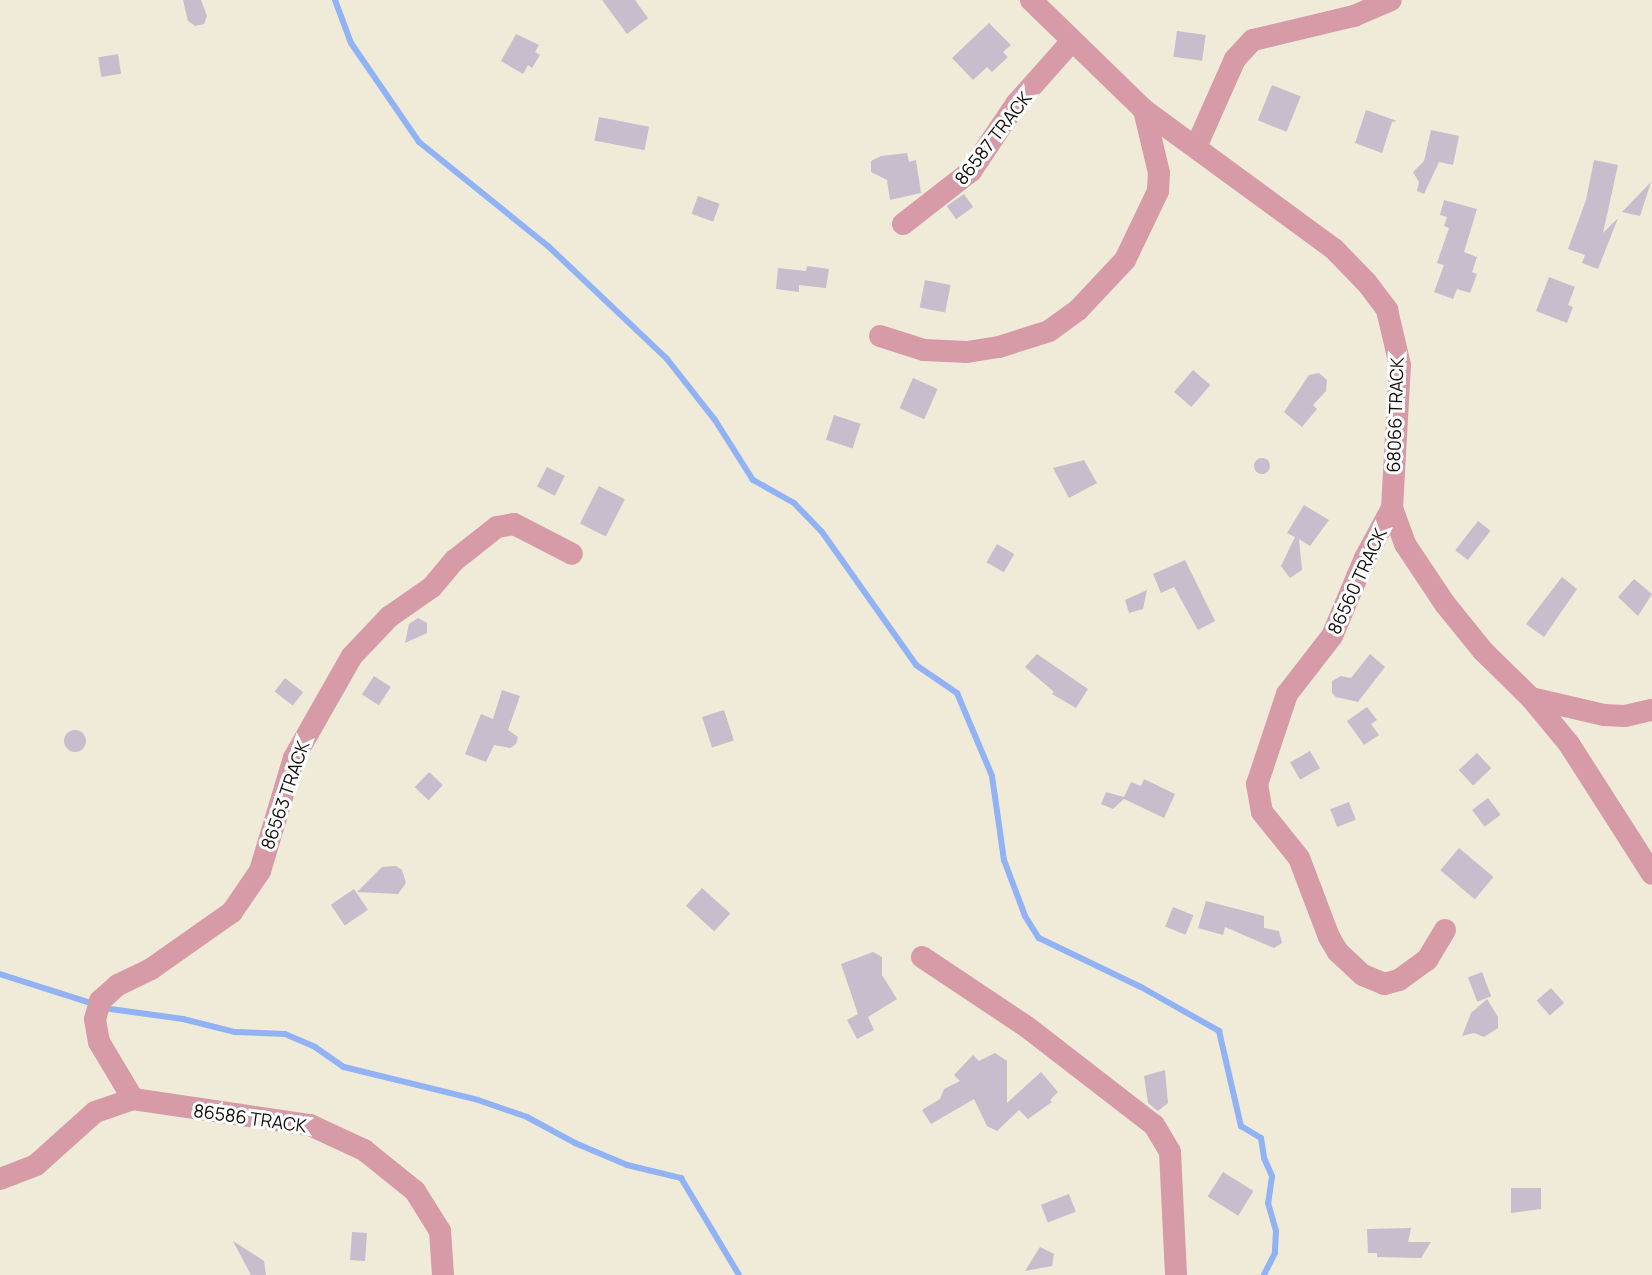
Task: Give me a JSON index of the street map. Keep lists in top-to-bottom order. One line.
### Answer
{"streets":{"street":["86587 TRACK","68066 TRACK","86560 TRACK","86563 TRACK","86586 TRACK"]},"crossings":[["86587 TRACK","68066 TRACK"],["68066 TRACK","86560 TRACK"],["86563 TRACK","86586 TRACK"]]}
